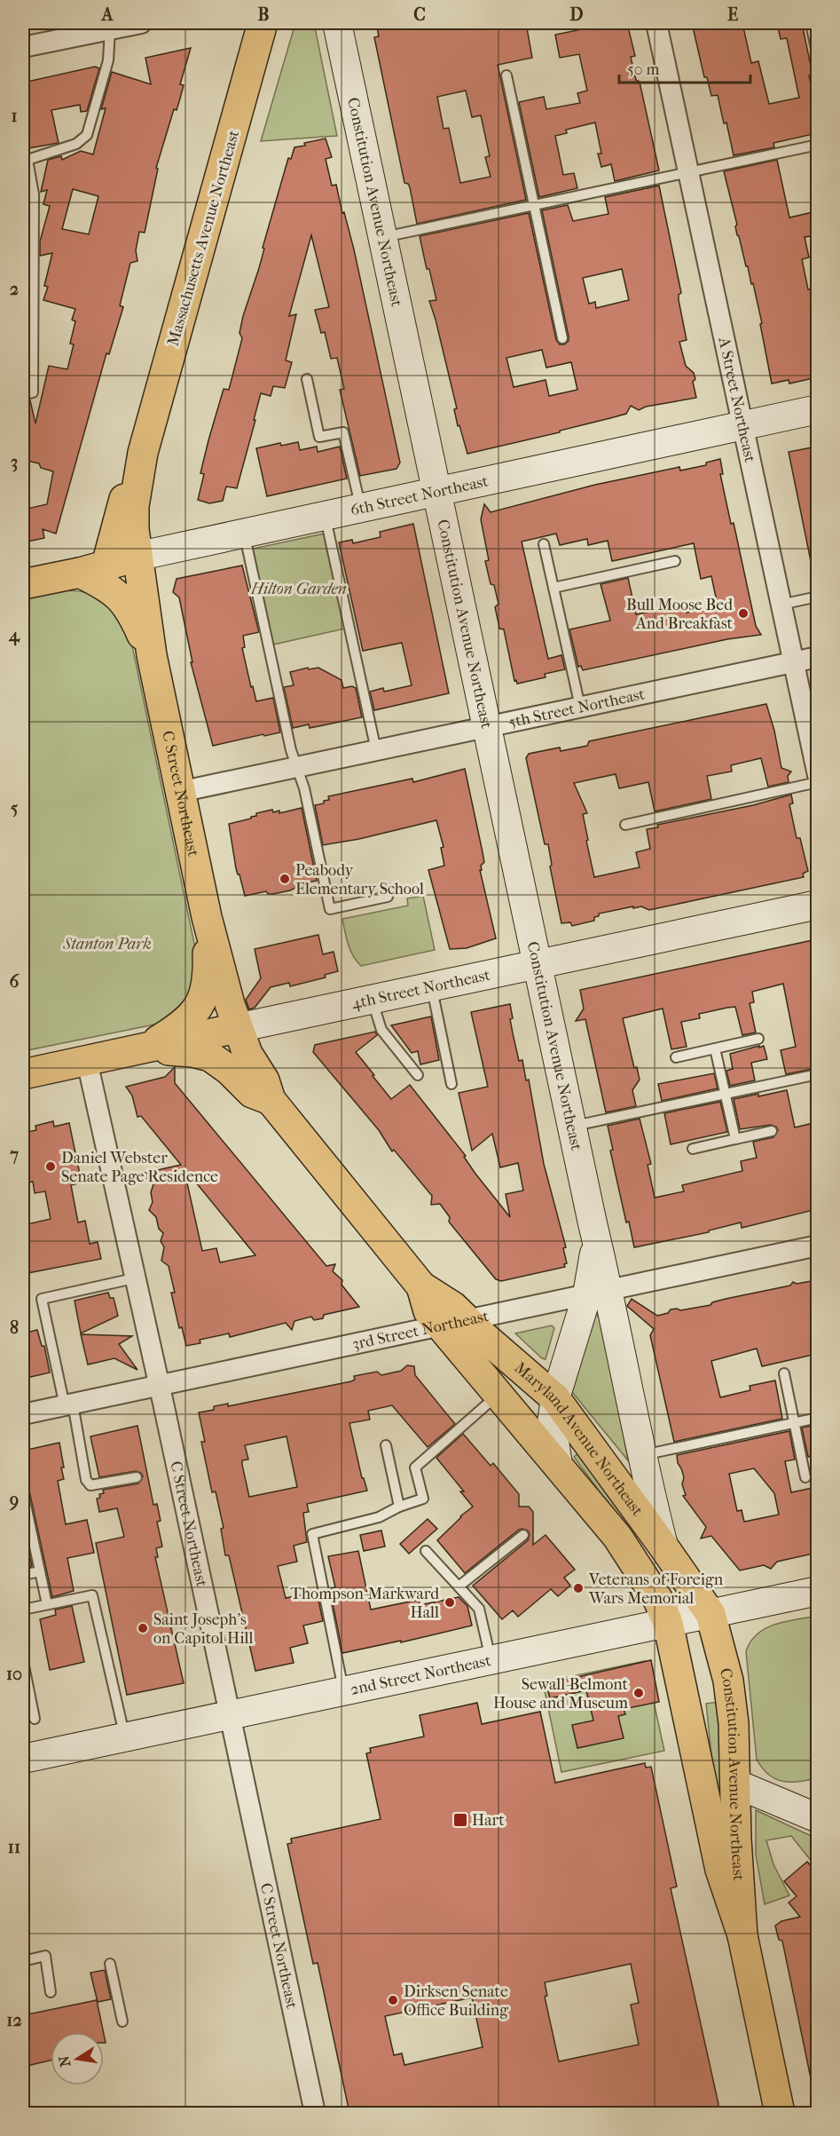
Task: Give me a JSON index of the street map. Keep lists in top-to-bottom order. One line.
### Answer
{"streets":{"main road":["Constitution Avenue Northeast","Massachusetts Avenue Northeast","6th Street Northeast","C Street Northeast","4th Street Northeast","Maryland Avenue Northeast","2nd Street Northeast"],"street":["A Street Northeast","5th Street Northeast","3rd Street Northeast"]},"crossings":[["Constitution Avenue Northeast","6th Street Northeast"],["Constitution Avenue Northeast","5th Street Northeast"],["Constitution Avenue Northeast","4th Street Northeast"],["Constitution Avenue Northeast","3rd Street Northeast"],["Constitution Avenue Northeast","Maryland Avenue Northeast"],["Constitution Avenue Northeast","2nd Street Northeast"],["Massachusetts Avenue Northeast","6th Street Northeast"],["Massachusetts Avenue Northeast","C Street Northeast"],["A Street Northeast","6th Street Northeast"],["A Street Northeast","5th Street Northeast"],["6th Street Northeast","C Street Northeast"],["5th Street Northeast","C Street Northeast"],["C Street Northeast","4th Street Northeast"],["C Street Northeast","3rd Street Northeast"],["C Street Northeast","Maryland Avenue Northeast"],["C Street Northeast","2nd Street Northeast"],["4th Street Northeast","Maryland Avenue Northeast"],["3rd Street Northeast","Maryland Avenue Northeast"],["Maryland Avenue Northeast","2nd Street Northeast"]],"parks":["Hilton Garden","Stanton Park"],"places":{"other":["Bull Moose Bed And Breakfast","Peabody Elementary School","Daniel Webster Senate Page Residence","Veterans of Foreign Wars Memorial","Thompson-Markward Hall","Saint Joseph's on Capitol Hill","Sewall-Belmont House and Museum","Dirksen Senate Office Building"],"transit":["Hart"]},"scale_bar":"50 m","north":"left","grid":{"columns":["A","B","C","D","E"],"rows":["1","2","3","4","5","6","7","8","9","10","11","12"]}}
